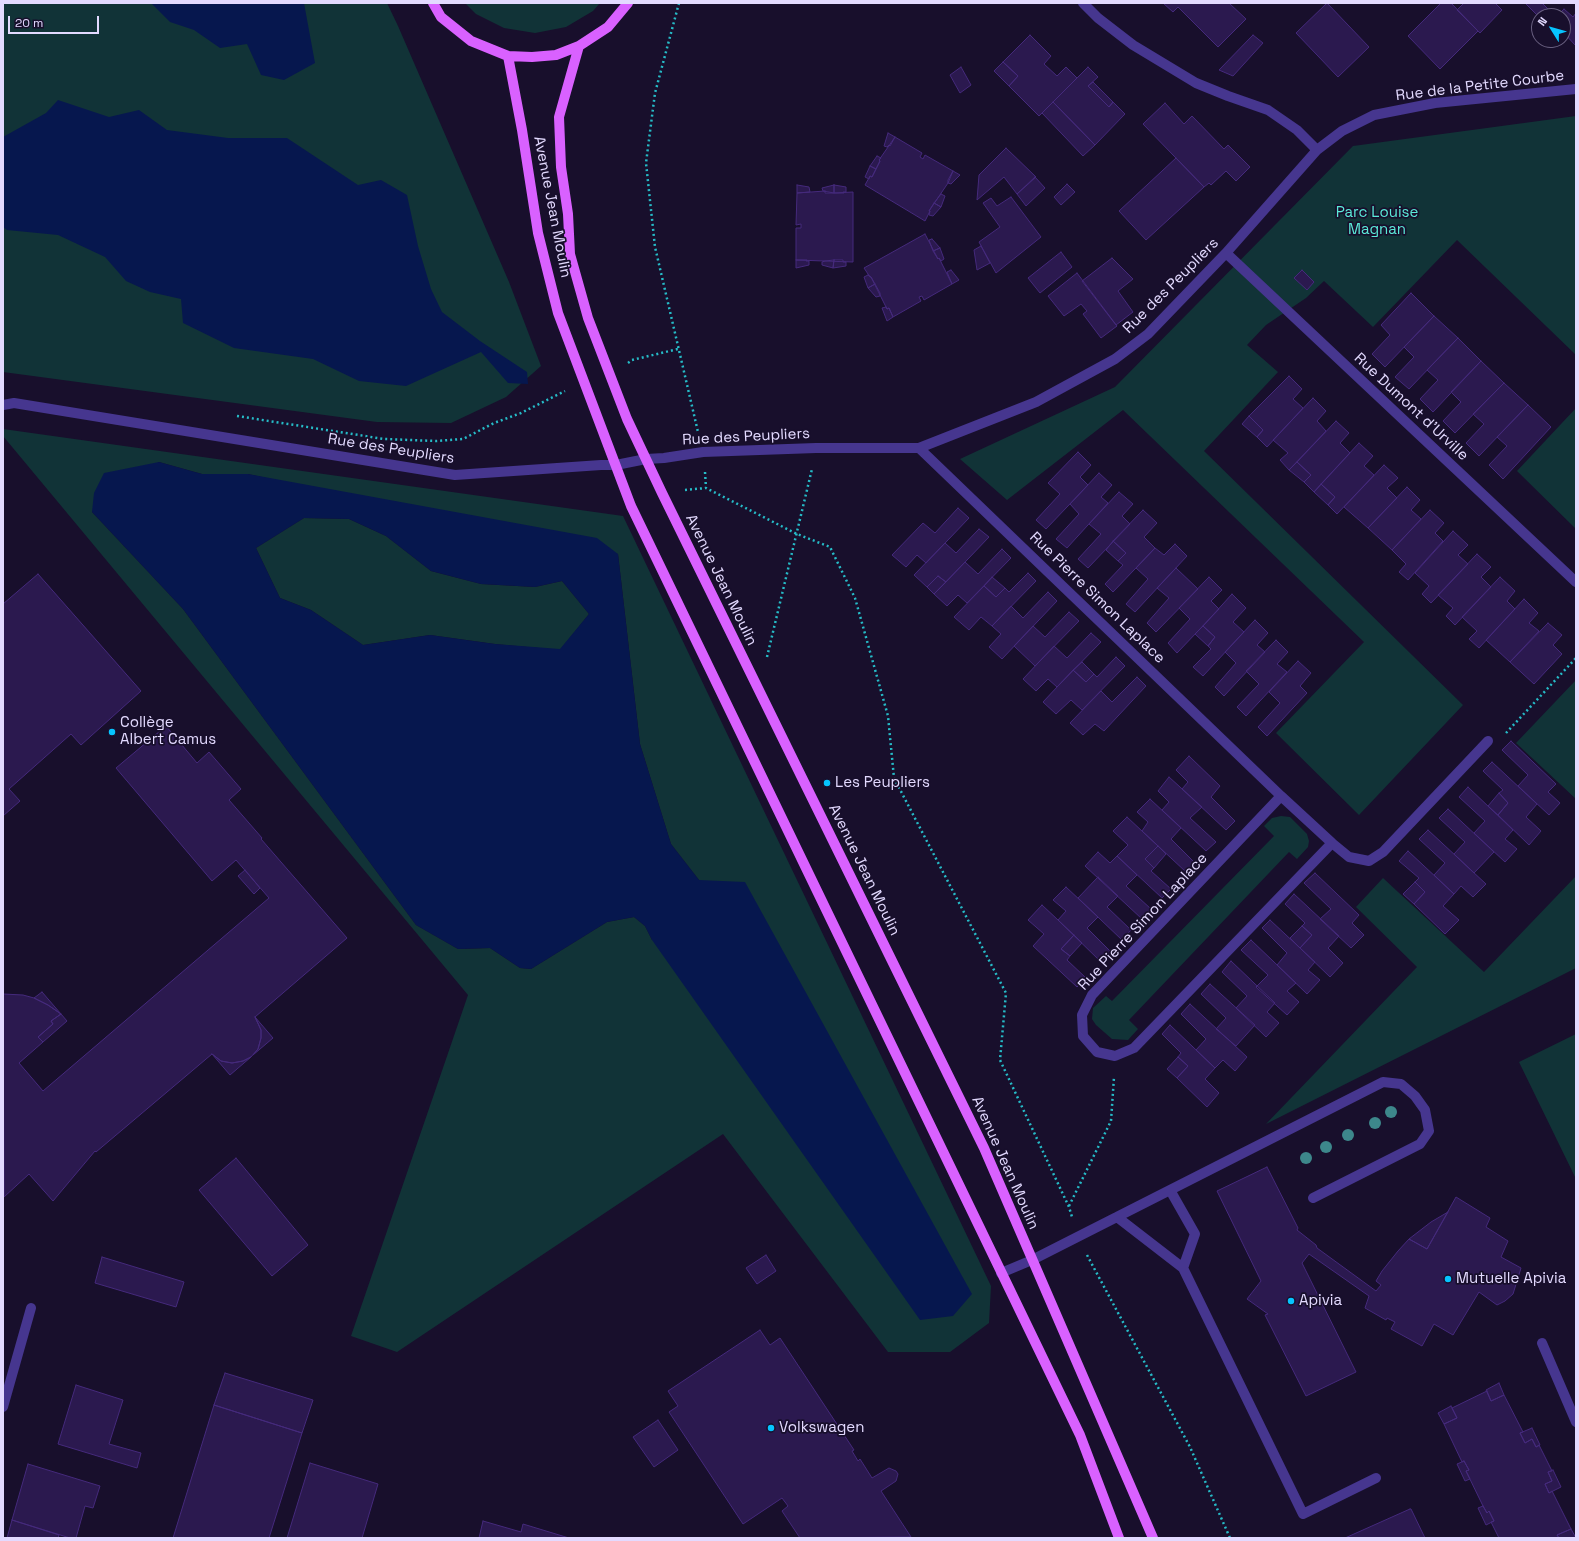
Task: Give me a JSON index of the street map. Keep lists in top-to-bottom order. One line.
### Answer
{"streets":{"main road":["Avenue Jean Moulin"],"street":["Rue de la Petite Courbe","Rue des Peupliers","Rue Dumont d'Urville","Rue Pierre Simon Laplace"]},"crossings":[["Rue de la Petite Courbe","Rue des Peupliers"],["Avenue Jean Moulin","Rue des Peupliers"],["Rue des Peupliers","Rue Dumont d'Urville"],["Rue des Peupliers","Rue Pierre Simon Laplace"]],"parks":["Parc Louise Magnan"],"places":["Collège Albert Camus","Les Peupliers","Mutuelle Apivia","Apivia","Volkswagen"],"scale_bar":"20 m","north":"top left"}
